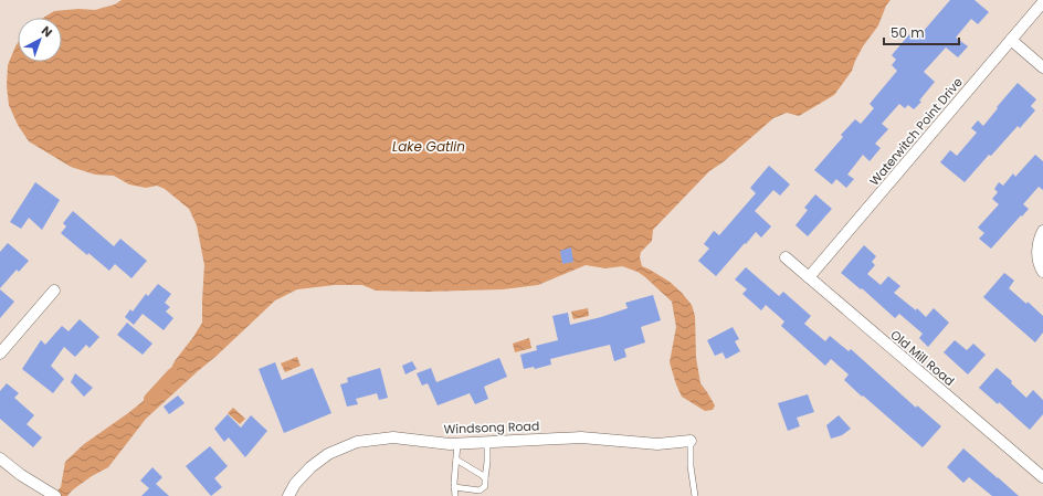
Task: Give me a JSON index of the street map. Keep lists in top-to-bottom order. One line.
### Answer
{"streets":{"street":["Waterwitch Point Drive","Old Mill Road","Windsong Road"]},"crossings":[["Waterwitch Point Drive","Old Mill Road"]],"water":["Lake Gatlin"],"scale_bar":"50 m","north":"top right"}
